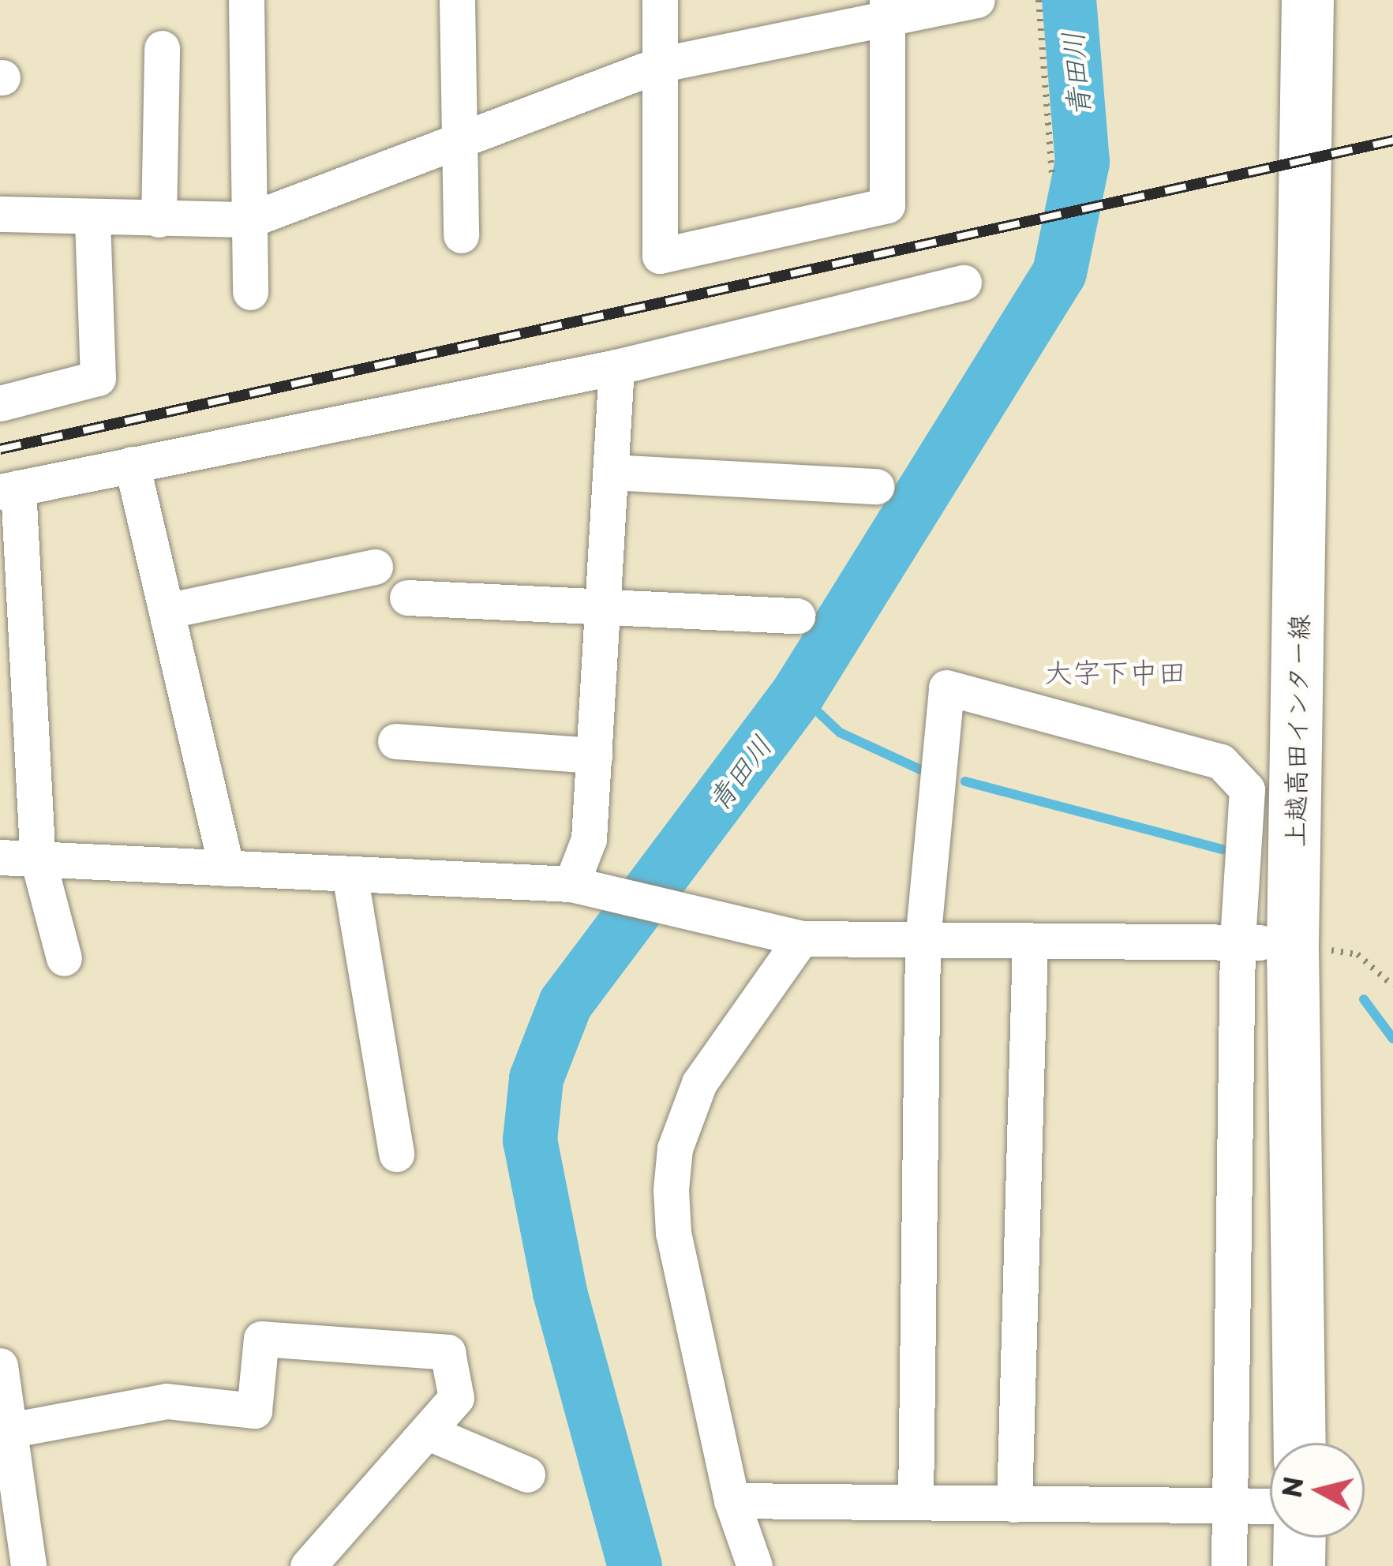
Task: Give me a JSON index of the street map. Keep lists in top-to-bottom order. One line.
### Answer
{"streets":{"main road":["上越高田インター線"]},"districts":["大字下中田"],"water":["青田川"],"north":"left"}
